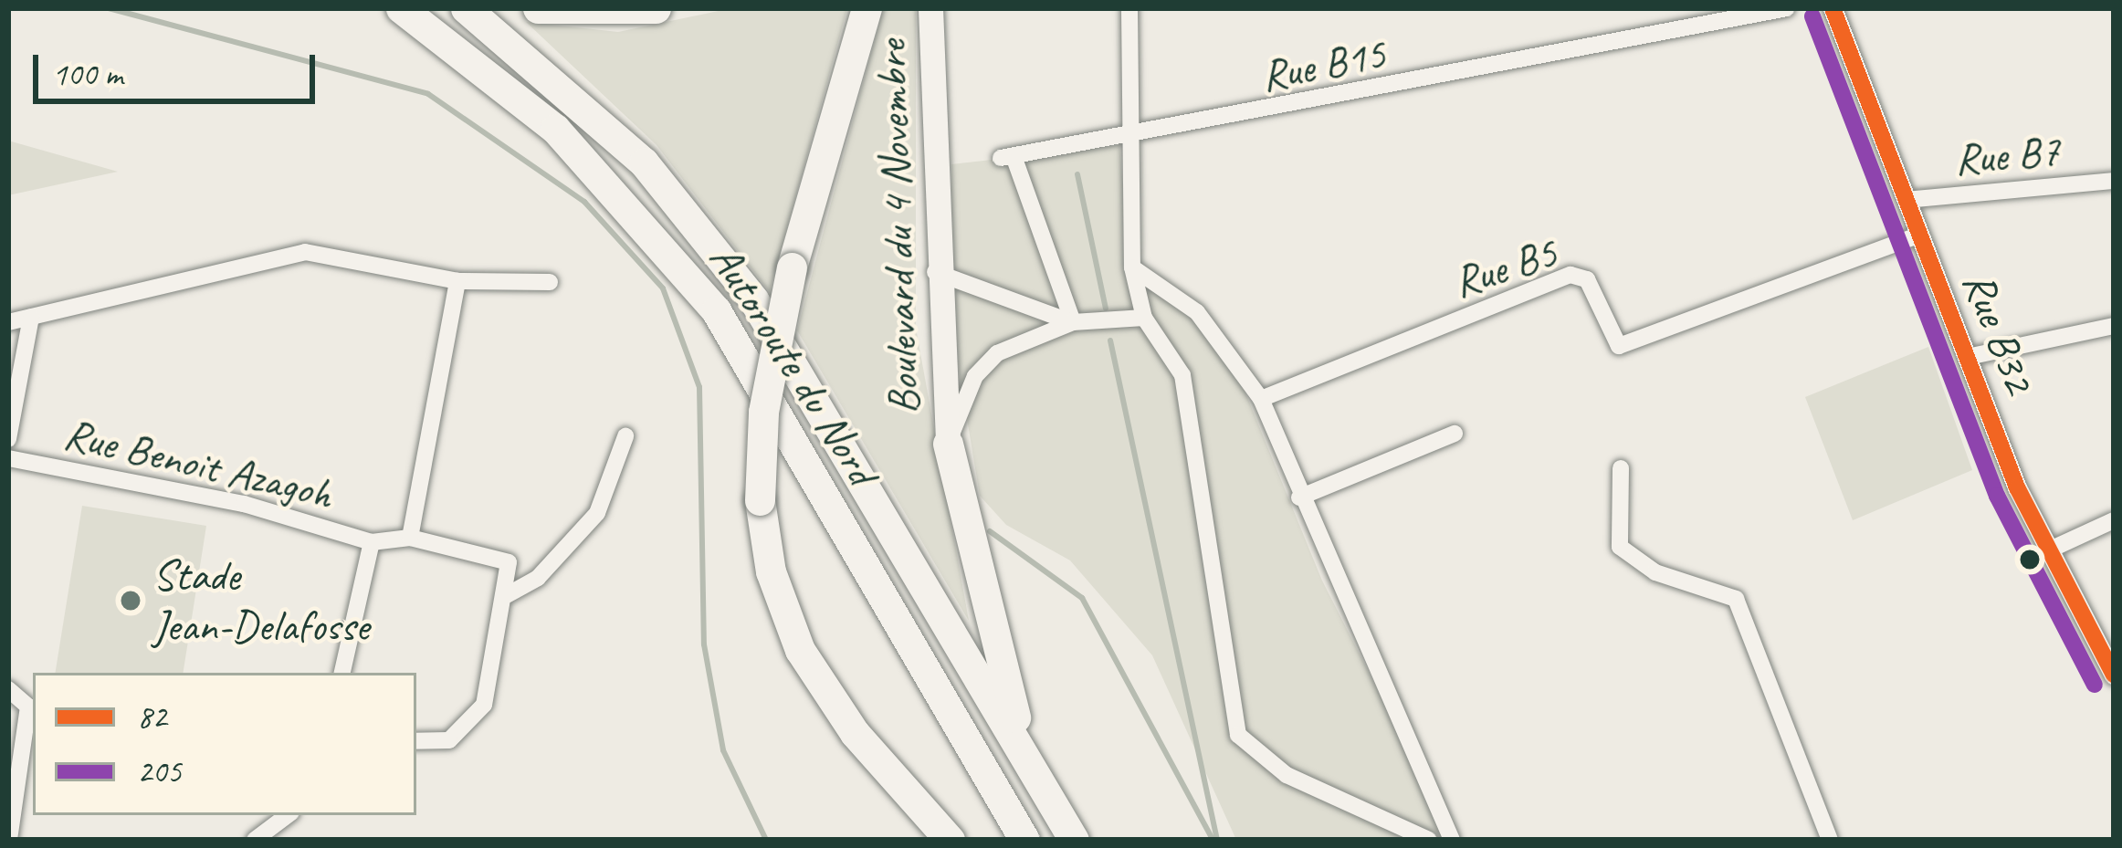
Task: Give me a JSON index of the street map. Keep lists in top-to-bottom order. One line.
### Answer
{"streets":{"highway":["Autoroute du Nord"],"main road":["Boulevard du 4 Novembre"],"street":["Rue B15","Rue B7","Rue B5","Rue B32","Rue Benoit Azagoh"]},"crossings":[["Rue B7","Rue B32"],["Rue B5","Rue B32"]],"places":["Stade Jean-Delafosse"],"lines":["transit line 82","transit line 205"],"legend":["82","205"],"scale_bar":"100 m"}
